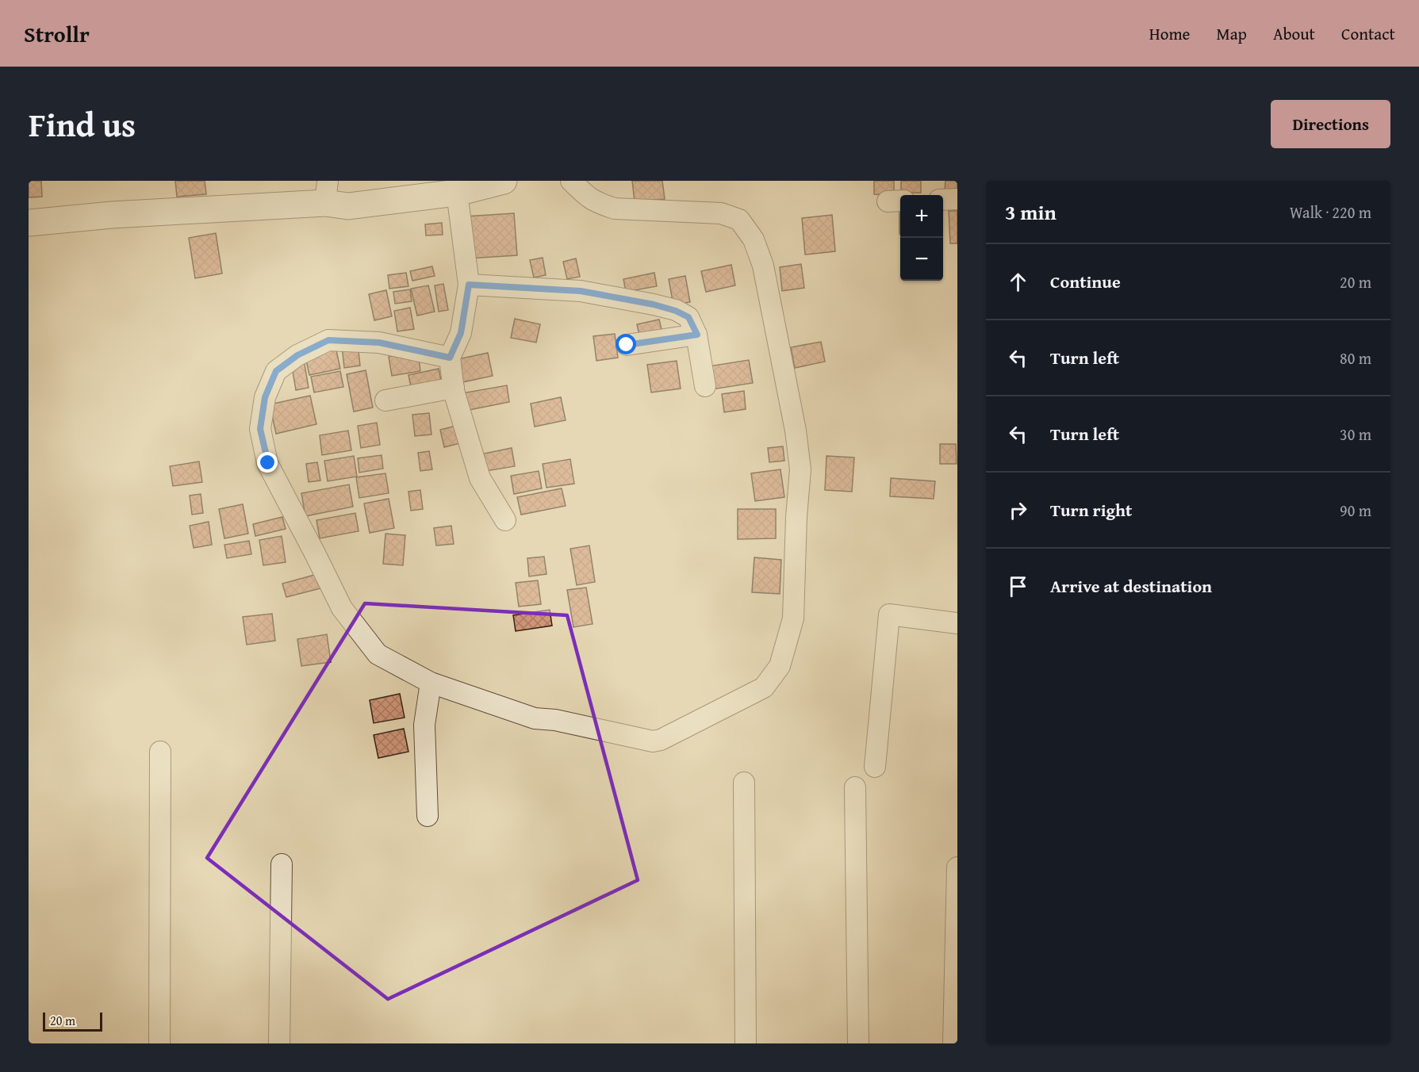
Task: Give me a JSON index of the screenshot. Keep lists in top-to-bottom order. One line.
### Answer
{"scale_bar":"20 m","page":{"header":"Strollr","nav":["Home","Map","About","Contact"],"title":"Find us","buttons":"Directions","heading":["3 min","Walk · 220 m"],"map_buttons":["+","−"],"list":[["Continue","20 m"],["Turn left","80 m"],["Turn left","30 m"],["Turn right","90 m"],"Arrive at destination"],"scale":"20 m"}}
